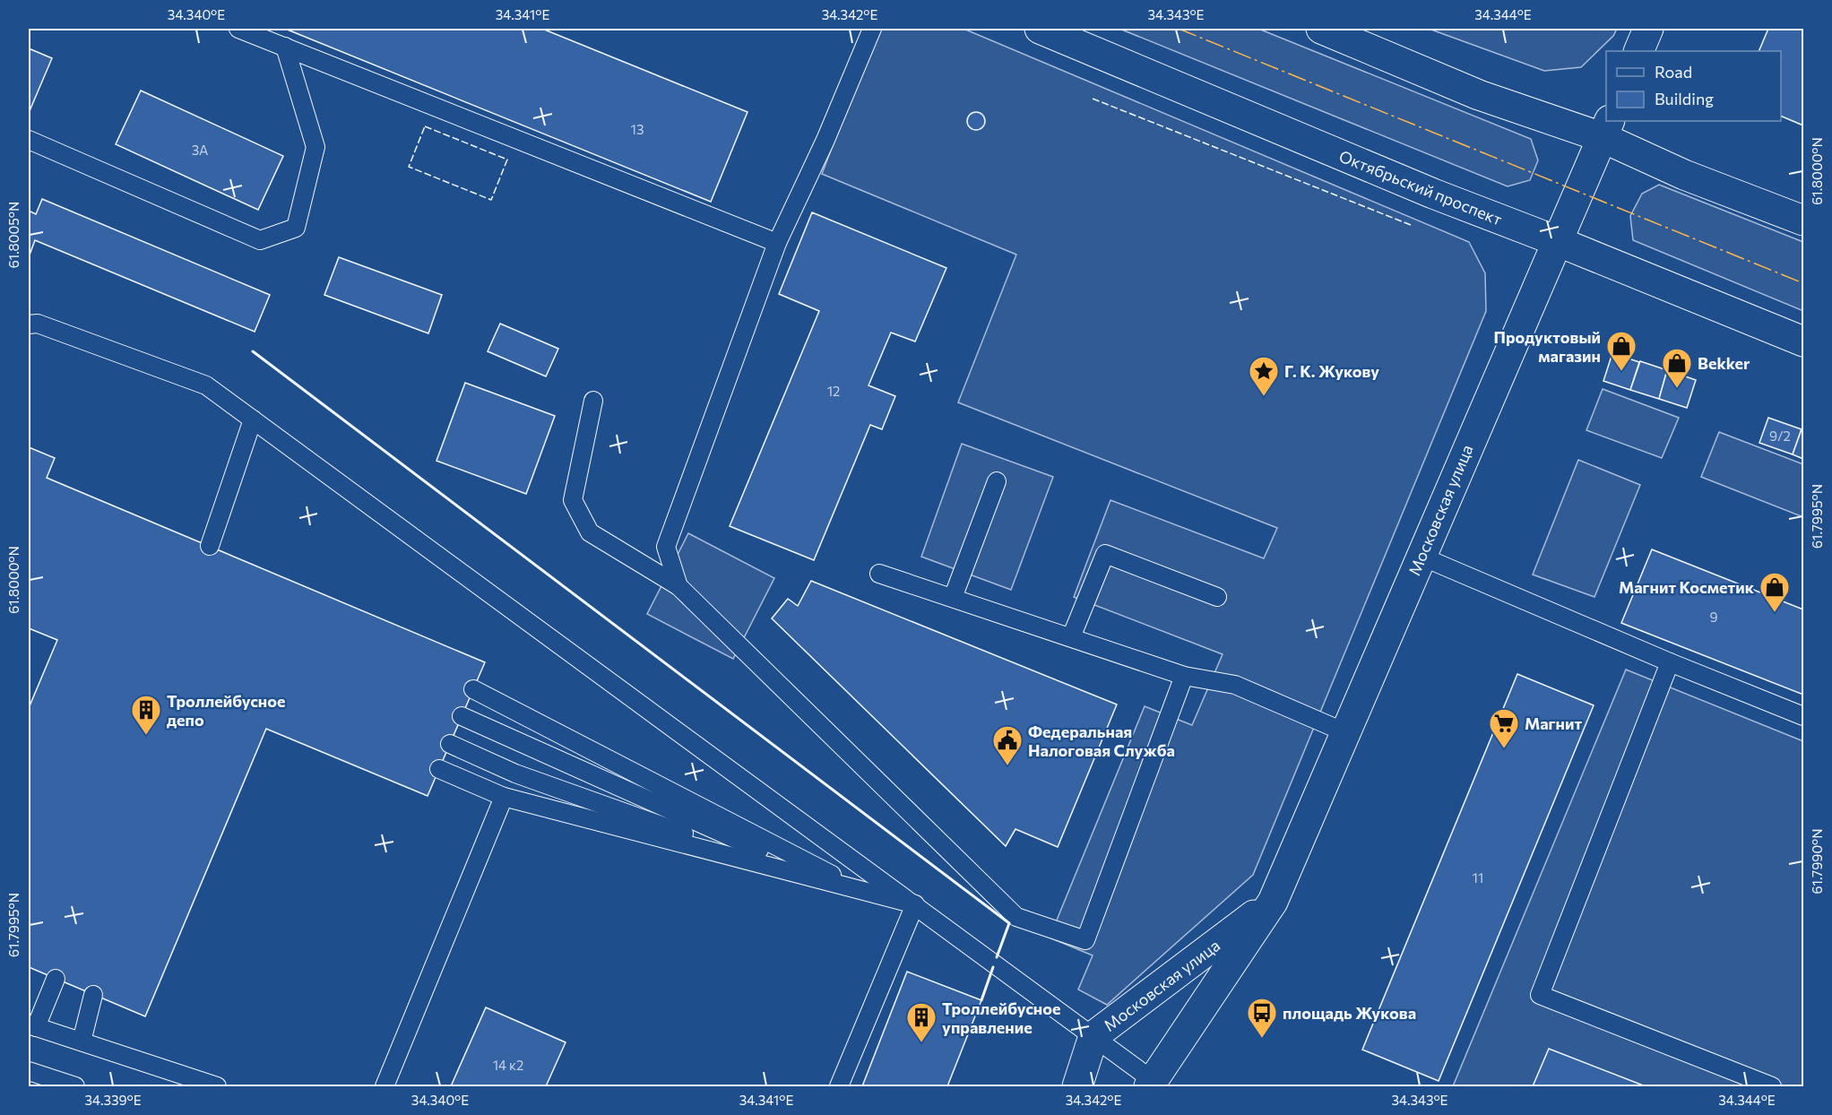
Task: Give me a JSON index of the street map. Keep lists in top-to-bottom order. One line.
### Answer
{"streets":{"street":["Октябрьский проспект","Московская улица"]},"crossings":[["Октябрьский проспект","Московская улица"]],"places":{"shop":["Продуктовый магазин","Bekker","Магнит Косметик"],"place":["Г. К. Жукову"],"building":["Троллейбусное депо","Троллейбусное управление"],"supermarket":["Магнит"],"public building":["Федеральная Налоговая Служба"],"bus stop":["площадь Жукова"]},"house_numbers":["13","3А","12","9/2","9","11","14 к2"],"legend":["Road","Building"],"coordinates":["34.340°E","34.341°E","34.342°E","34.343°E","34.344°E","61.8000°N","61.8005°N","61.7995°N","61.7990°N","34.339°E"]}
